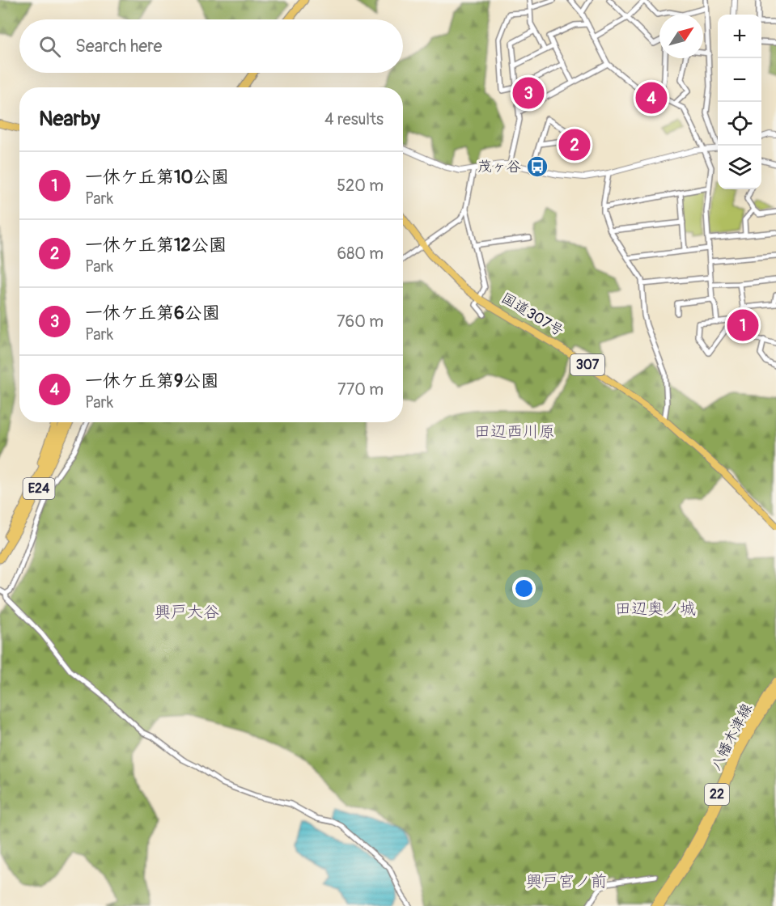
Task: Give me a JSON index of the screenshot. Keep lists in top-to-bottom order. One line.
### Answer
{"streets":{"highway":["国道307号","307","E24"],"main road":["八幡木津線","22"]},"districts":["田辺西川原","田辺奥ノ城","興戸大谷","興戸宮ノ前"],"places":{"bus stop":["茂ヶ谷"]},"north":"top right","page":{"map_buttons":["+","−"],"search":"Search here","pins":["3","4","2","1"],"heading":["Nearby","4 results"],"list":[{"mark":"1","name":"一休ケ丘第10公園","note":"Park","value":"520 m"},{"mark":"2","name":"一休ケ丘第12公園","note":"Park","value":"680 m"},{"mark":"3","name":"一休ケ丘第6公園","note":"Park","value":"760 m"},{"mark":"4","name":"一休ケ丘第9公園","note":"Park","value":"770 m"}]}}
